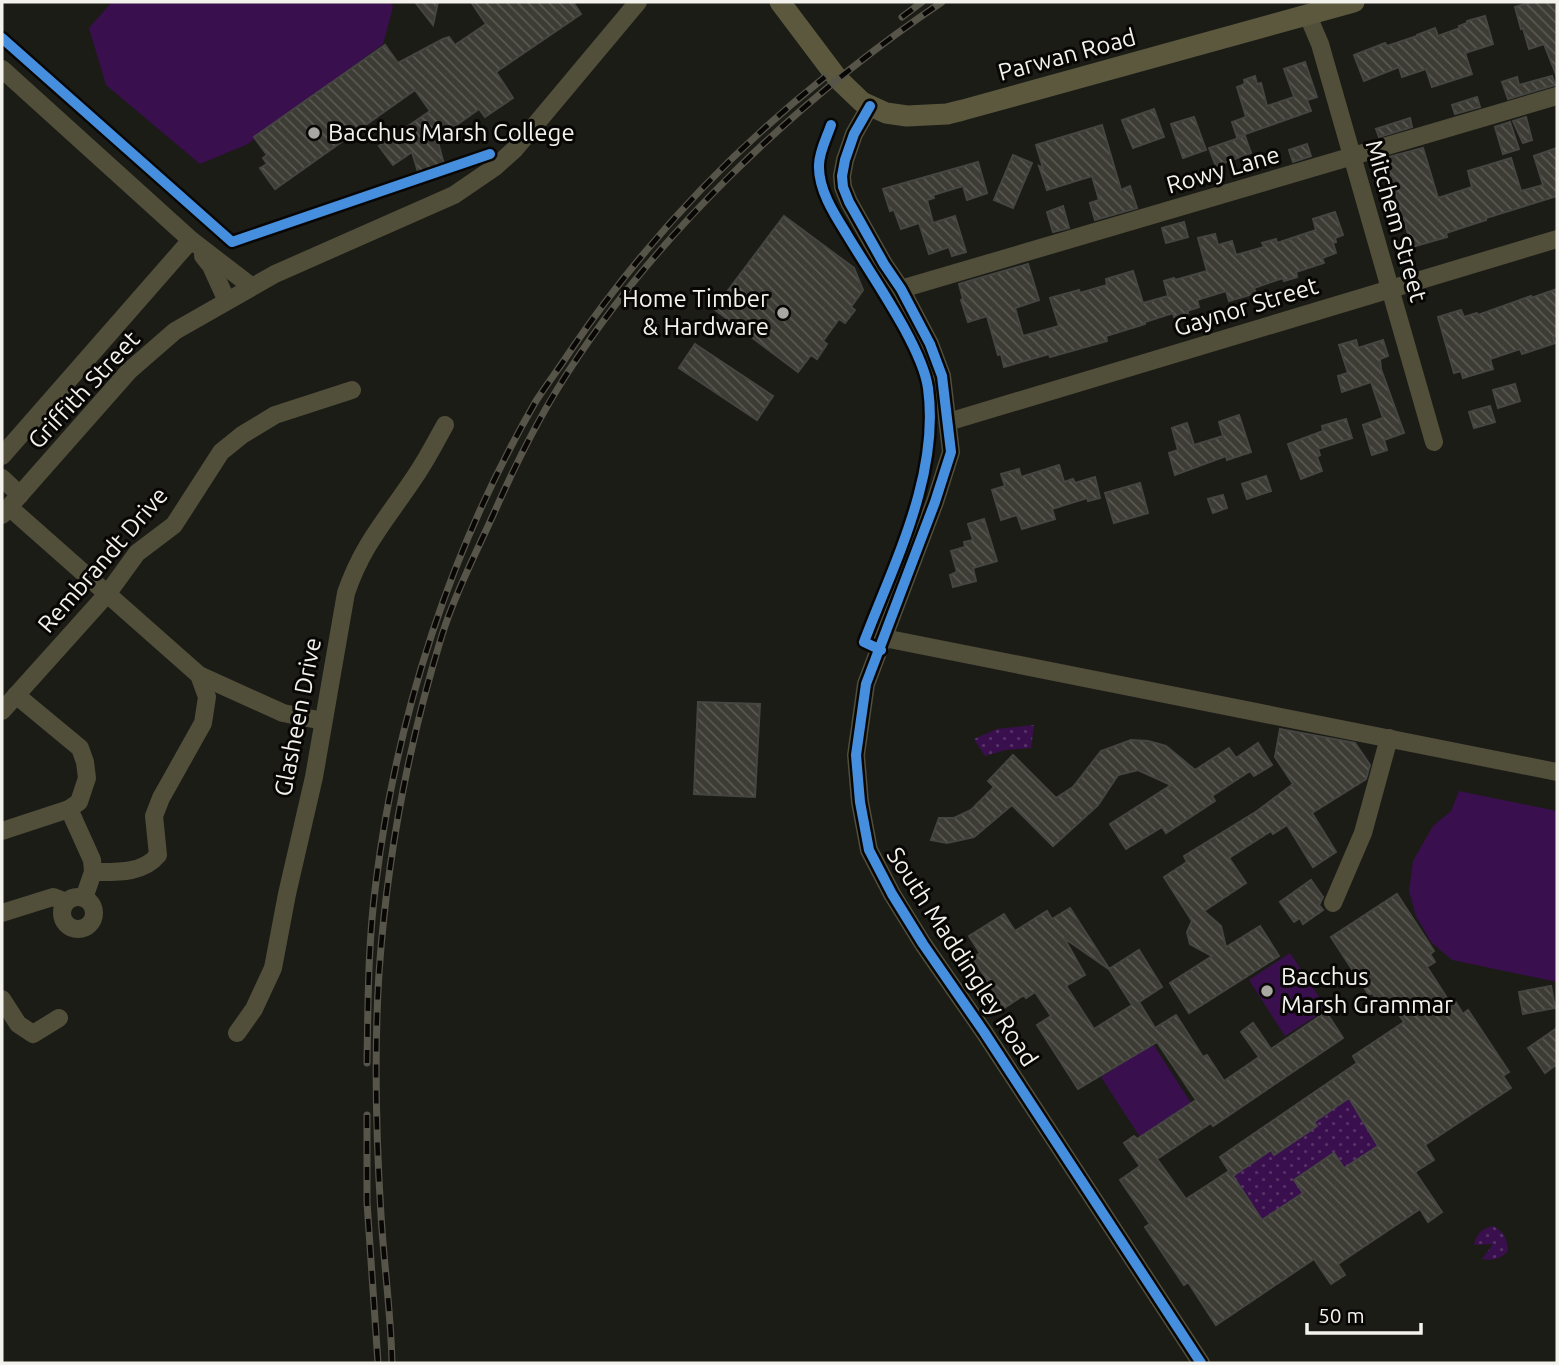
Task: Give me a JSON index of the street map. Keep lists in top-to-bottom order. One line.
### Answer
{"streets":{"main road":["Parwan Road"],"street":["Rowy Lane","Mitchem Street","Gaynor Street","Griffith Street","Rembrandt Drive","Glasheen Drive","South Maddingley Road"]},"crossings":[["Parwan Road","Mitchem Street"],["Parwan Road","South Maddingley Road"],["Rowy Lane","Mitchem Street"],["Rowy Lane","South Maddingley Road"],["Mitchem Street","Gaynor Street"],["Gaynor Street","South Maddingley Road"]],"places":["Bacchus Marsh College","Home Timber & Hardware","Bacchus Marsh Grammar"],"scale_bar":"50 m"}
